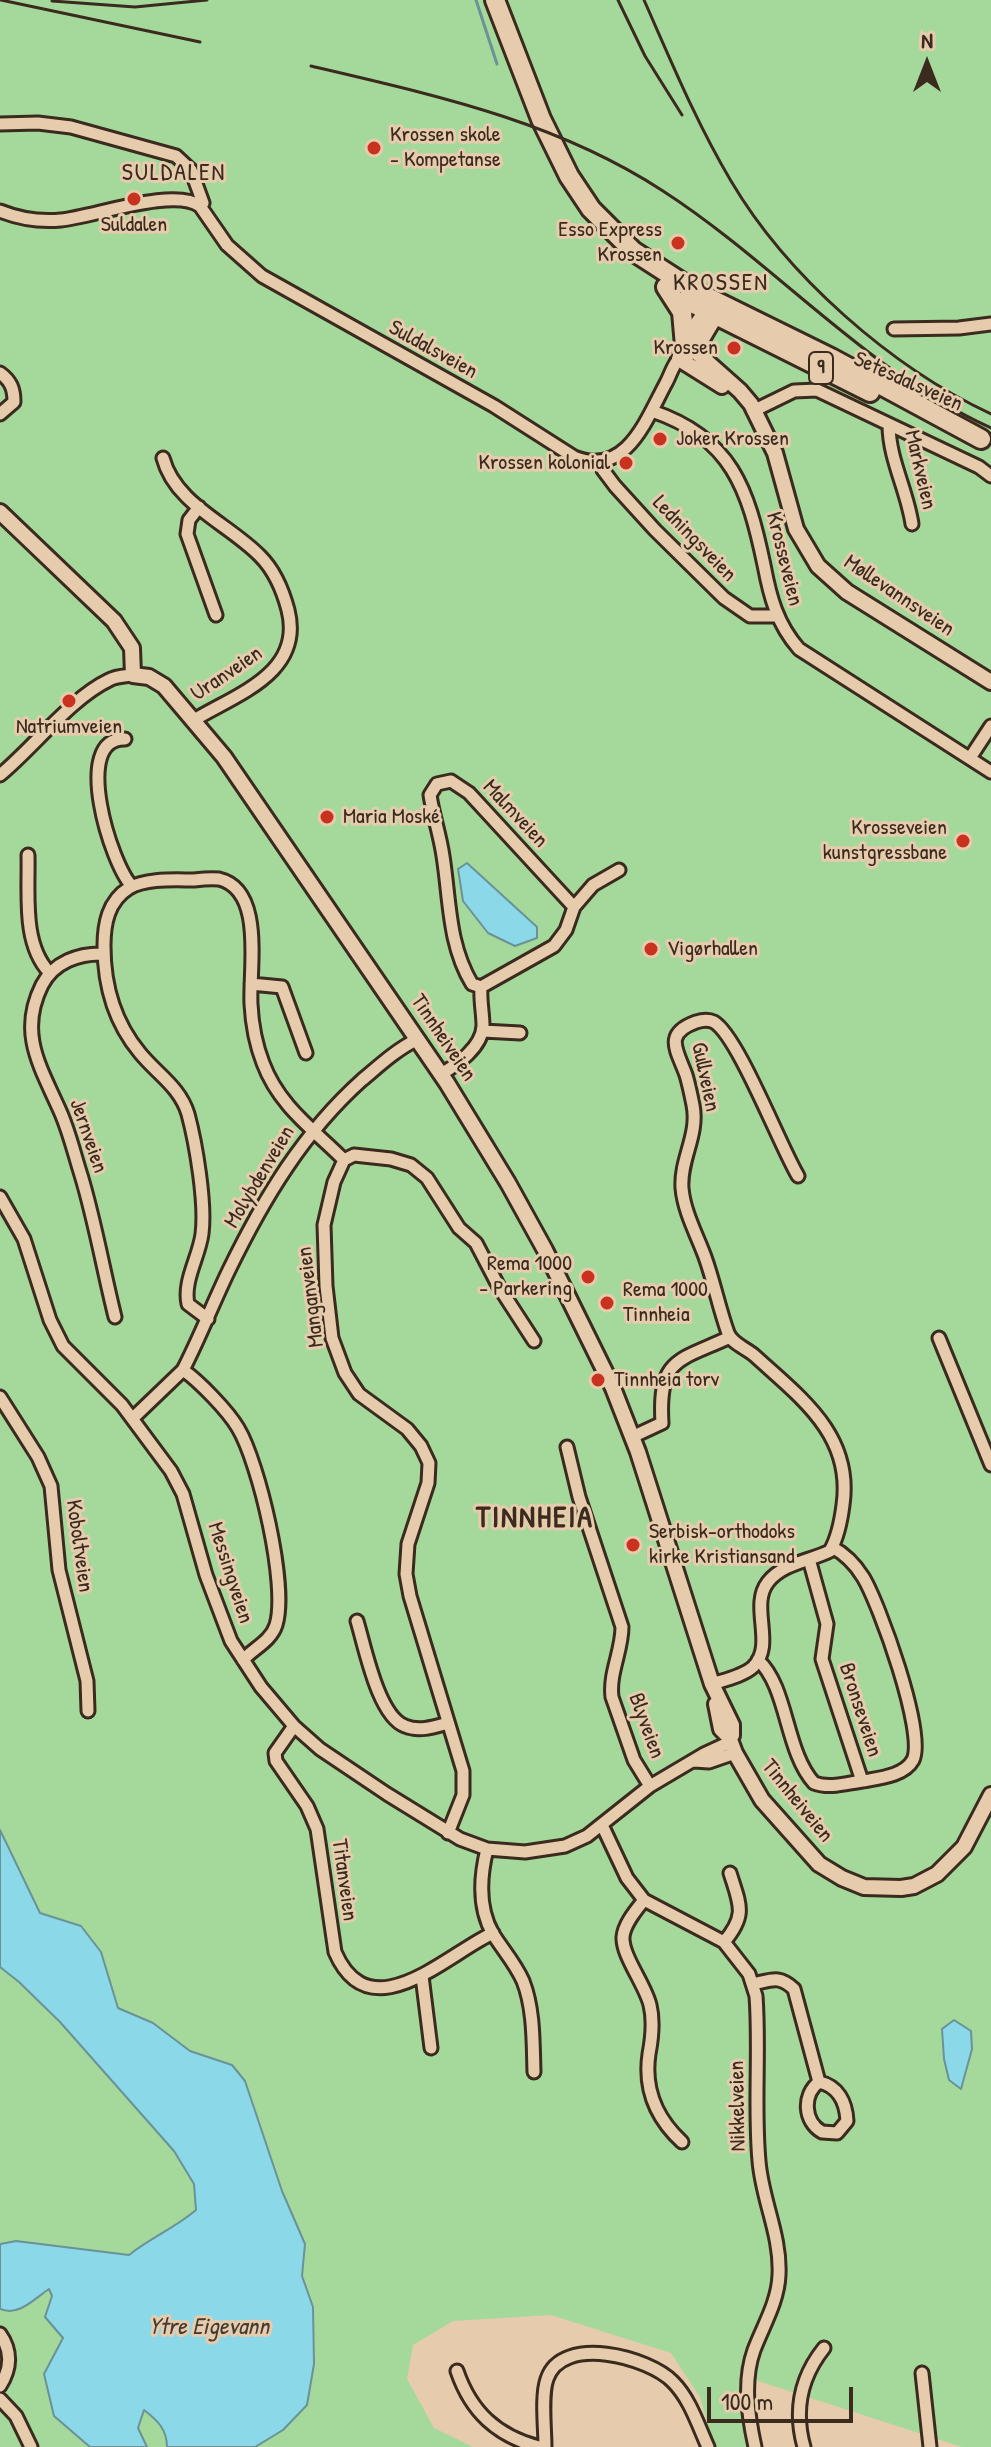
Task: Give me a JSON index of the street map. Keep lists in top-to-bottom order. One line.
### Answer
{"streets":{"highway":["9","Setesdalsveien"],"street":["Suldalsveien","Markveien","Ledningsveien","Krosseveien","Møllevannsveien","Uranveien","Malmveien","Tinnheiveien","Gullveien","Jernveien","Molybdenveien","Manganveien","Koboltveien","Messingveien","Bronseveien","Blyveien","Titanveien","Nikkelveien"]},"crossings":[["Suldalsveien","Ledningsveien"],["9","Setesdalsveien"],["9","Møllevannsveien"],["Markveien","Møllevannsveien"],["Ledningsveien","Krosseveien"],["Uranveien","Tinnheiveien"],["Tinnheiveien","Molybdenveien"],["Tinnheiveien","Messingveien"],["Molybdenveien","Messingveien"],["Manganveien","Messingveien"],["Messingveien","Blyveien"],["Messingveien","Titanveien"],["Messingveien","Nikkelveien"]],"districts":["SULDALEN","KROSSEN","TINNHEIA"],"water":["Ytre Eigevann"],"places":["Krossen skole - Kompetanse","Suldalen","Esso Express Krossen","Krossen","Joker Krossen","Krossen kolonial","Natriumveien","Maria Moské","Krosseveien kunstgressbane","Vigørhallen","Rema 1000 - Parkering","Rema 1000 Tinnheia","Tinnheia torv","Serbisk-orthodoks kirke Kristiansand"],"scale_bar":"100 m","north":"top"}
